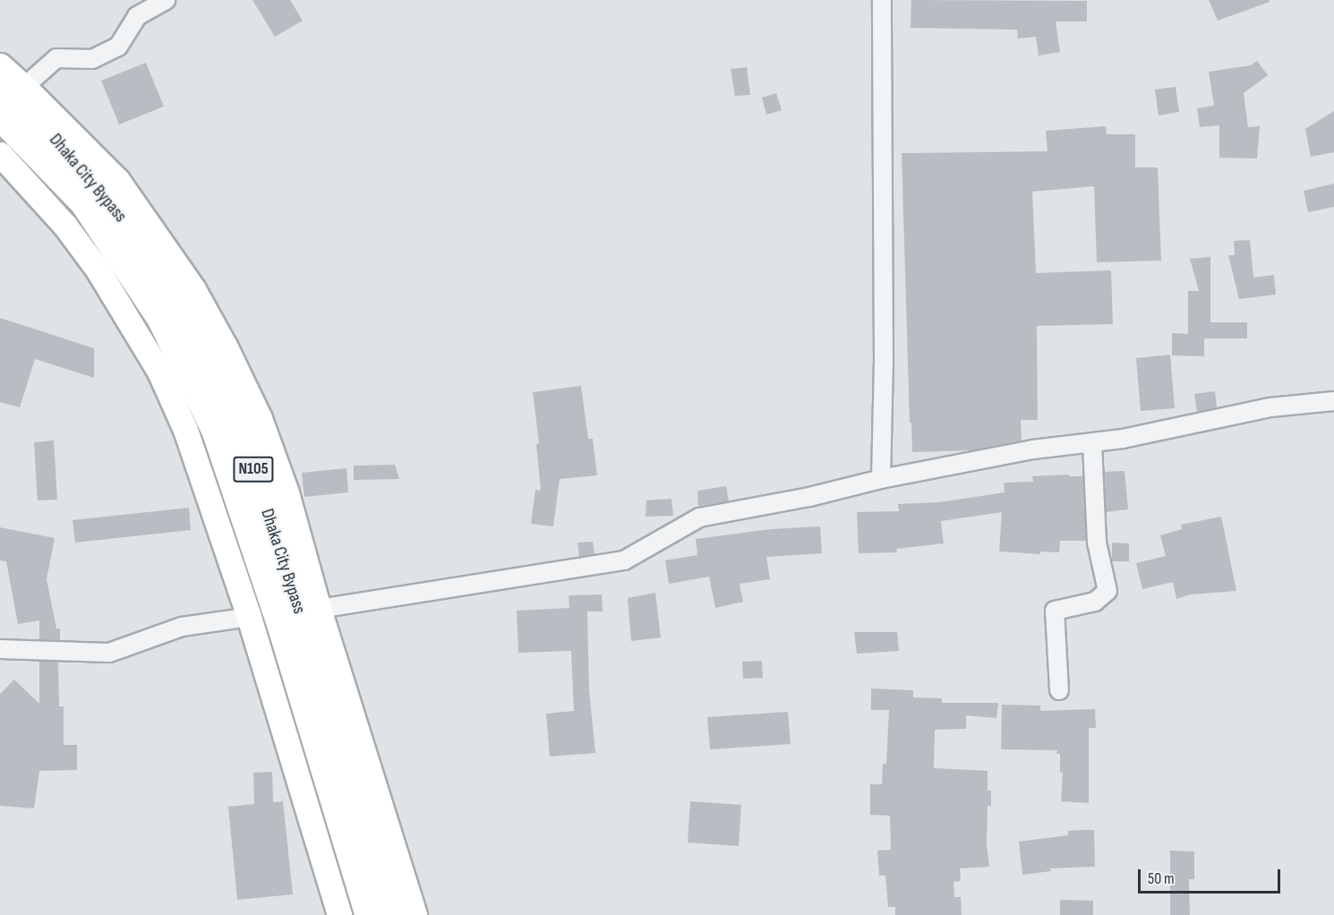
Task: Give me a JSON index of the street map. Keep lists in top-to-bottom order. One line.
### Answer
{"streets":{"highway":["Dhaka City Bypass","N105"]},"scale_bar":"50 m"}
